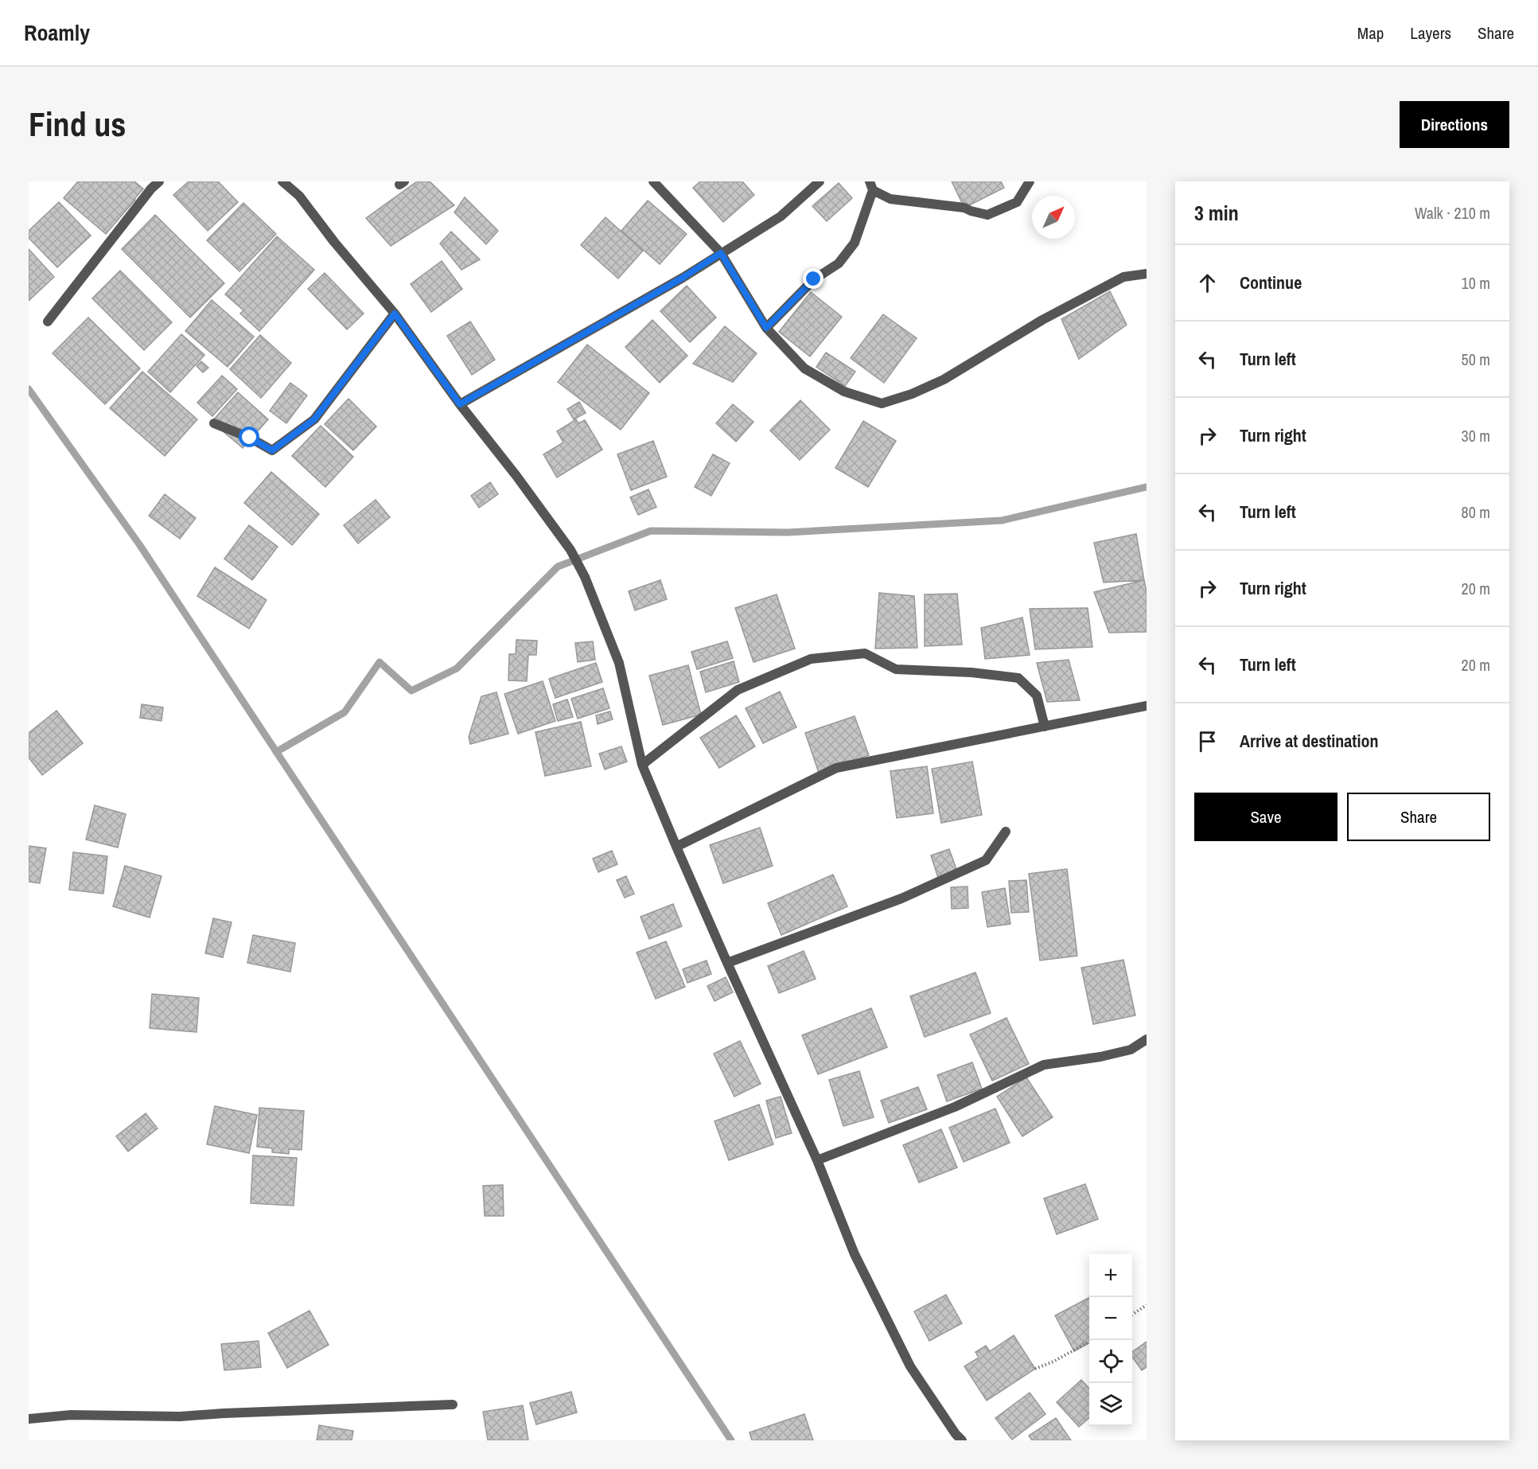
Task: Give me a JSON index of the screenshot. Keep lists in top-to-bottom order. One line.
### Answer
{"north":"top right","page":{"header":"Roamly","nav":["Map","Layers","Share"],"buttons":["Directions",["Save","Share"]],"title":"Find us","heading":["3 min","Walk · 210 m"],"list":[["Continue","10 m"],["Turn left","50 m"],["Turn right","30 m"],["Turn left","80 m"],["Turn right","20 m"],["Turn left","20 m"],"Arrive at destination"],"map_buttons":["+","−"]}}
